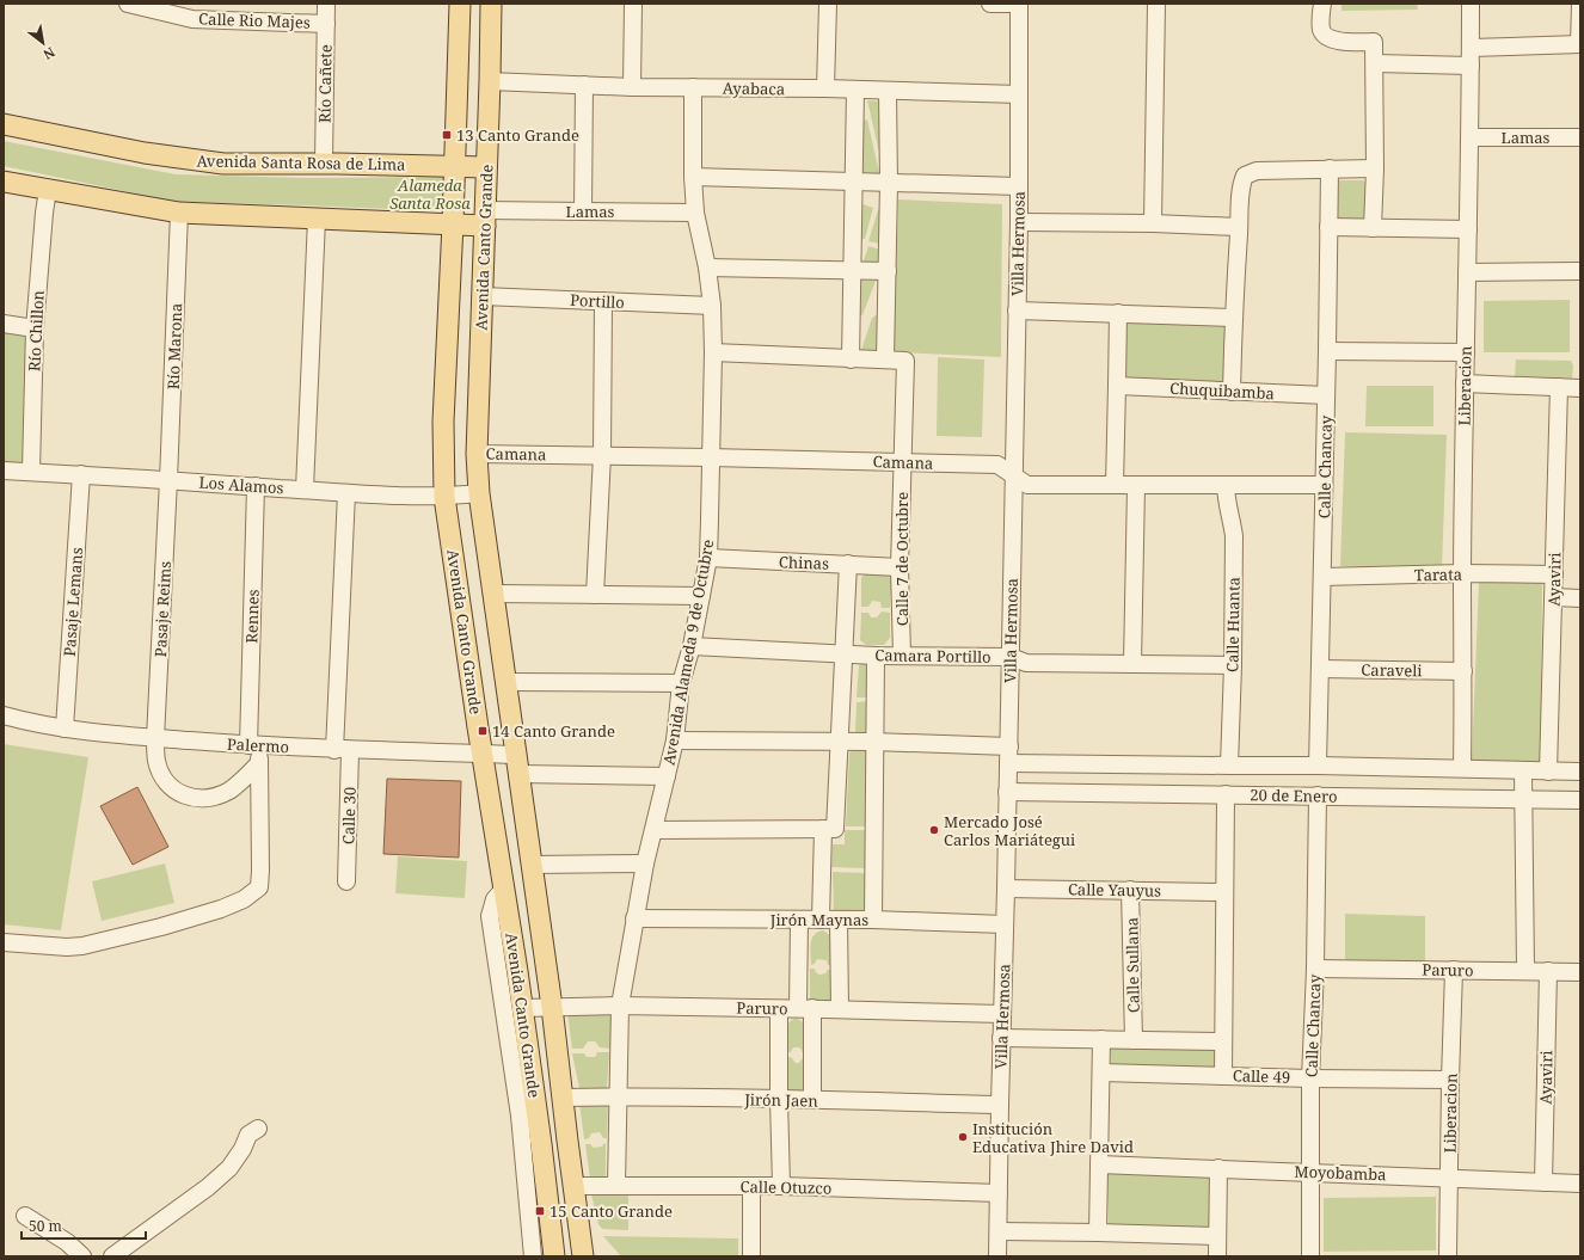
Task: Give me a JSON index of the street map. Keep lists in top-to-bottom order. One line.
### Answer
{"streets":{"main road":["Avenida Santa Rosa de Lima","Avenida Canto Grande"],"street":["Calle Rio Majes","Río Cañete","Ayabaca","Lamas","Villa Hermosa","Portillo","Río Chillon","Río Marona","Liberacion","Chuquibamba","Camana","Calle Chancay","Los Alamos","Calle 7 de Octubre","Chinas","Tarata","Ayaviri","Pasaje Lemans","Pasaje Reims","Rennes","Calle Huanta","Avenida Alameda 9 de Octubre","Camara Portillo","Caraveli","Palermo","20 de Enero","Calle 30","Calle Yauyus","Jirón Maynas","Calle Sullana","Paruro","Calle 49","Jirón Jaen","Moyobamba","Calle Otuzco"]},"crossings":[["Calle Rio Majes","Río Cañete"],["Río Cañete","Avenida Santa Rosa de Lima"],["Ayabaca","Villa Hermosa"],["Ayabaca","Avenida Canto Grande"],["Ayabaca","Avenida Alameda 9 de Octubre"],["Lamas","Avenida Canto Grande"],["Lamas","Liberacion"],["Lamas","Avenida Alameda 9 de Octubre"],["Avenida Santa Rosa de Lima","Avenida Canto Grande"],["Villa Hermosa","Camana"],["Villa Hermosa","Camara Portillo"],["Villa Hermosa","20 de Enero"],["Villa Hermosa","Calle Yauyus"],["Villa Hermosa","Jirón Maynas"],["Villa Hermosa","Paruro"],["Villa Hermosa","Jirón Jaen"],["Villa Hermosa","Calle Otuzco"],["Avenida Canto Grande","Portillo"],["Avenida Canto Grande","Camana"],["Avenida Canto Grande","Los Alamos"],["Avenida Canto Grande","Palermo"],["Avenida Canto Grande","Paruro"],["Avenida Canto Grande","Jirón Jaen"],["Avenida Canto Grande","Calle Otuzco"],["Portillo","Avenida Alameda 9 de Octubre"],["Río Chillon","Los Alamos"],["Río Marona","Los Alamos"],["Río Marona","Pasaje Reims"],["Liberacion","Tarata"],["Liberacion","Caraveli"],["Liberacion","20 de Enero"],["Liberacion","Paruro"],["Liberacion","Calle 49"],["Liberacion","Moyobamba"],["Chuquibamba","Calle Chancay"],["Camana","Calle Chancay"],["Camana","Calle 7 de Octubre"],["Camana","Calle Huanta"],["Camana","Avenida Alameda 9 de Octubre"],["Calle Chancay","Tarata"],["Calle Chancay","Caraveli"],["Calle Chancay","20 de Enero"],["Calle Chancay","Paruro"],["Calle Chancay","Calle 49"],["Calle Chancay","Moyobamba"],["Los Alamos","Pasaje Lemans"],["Los Alamos","Pasaje Reims"],["Los Alamos","Rennes"],["Los Alamos","Calle 30"],["Calle 7 de Octubre","Chinas"],["Calle 7 de Octubre","Camara Portillo"],["Chinas","Avenida Alameda 9 de Octubre"],["Tarata","Ayaviri"],["Ayaviri","20 de Enero"],["Ayaviri","Paruro"],["Ayaviri","Moyobamba"],["Pasaje Lemans","Palermo"],["Pasaje Reims","Rennes"],["Pasaje Reims","Palermo"],["Rennes","Palermo"],["Calle Huanta","Camara Portillo"],["Calle Huanta","20 de Enero"],["Avenida Alameda 9 de Octubre","Camara Portillo"],["Avenida Alameda 9 de Octubre","Palermo"],["Avenida Alameda 9 de Octubre","20 de Enero"],["Avenida Alameda 9 de Octubre","Jirón Maynas"],["Avenida Alameda 9 de Octubre","Paruro"],["Avenida Alameda 9 de Octubre","Jirón Jaen"],["Avenida Alameda 9 de Octubre","Calle Otuzco"],["Palermo","Calle 30"],["Calle Yauyus","Calle Sullana"]],"parks":["Alameda Santa Rosa"],"places":{"transit":["13 Canto Grande","14 Canto Grande","15 Canto Grande"],"other":["Mercado José Carlos Mariátegui","Institución Educativa Jhire David"]},"scale_bar":"50 m","north":"bottom right"}
